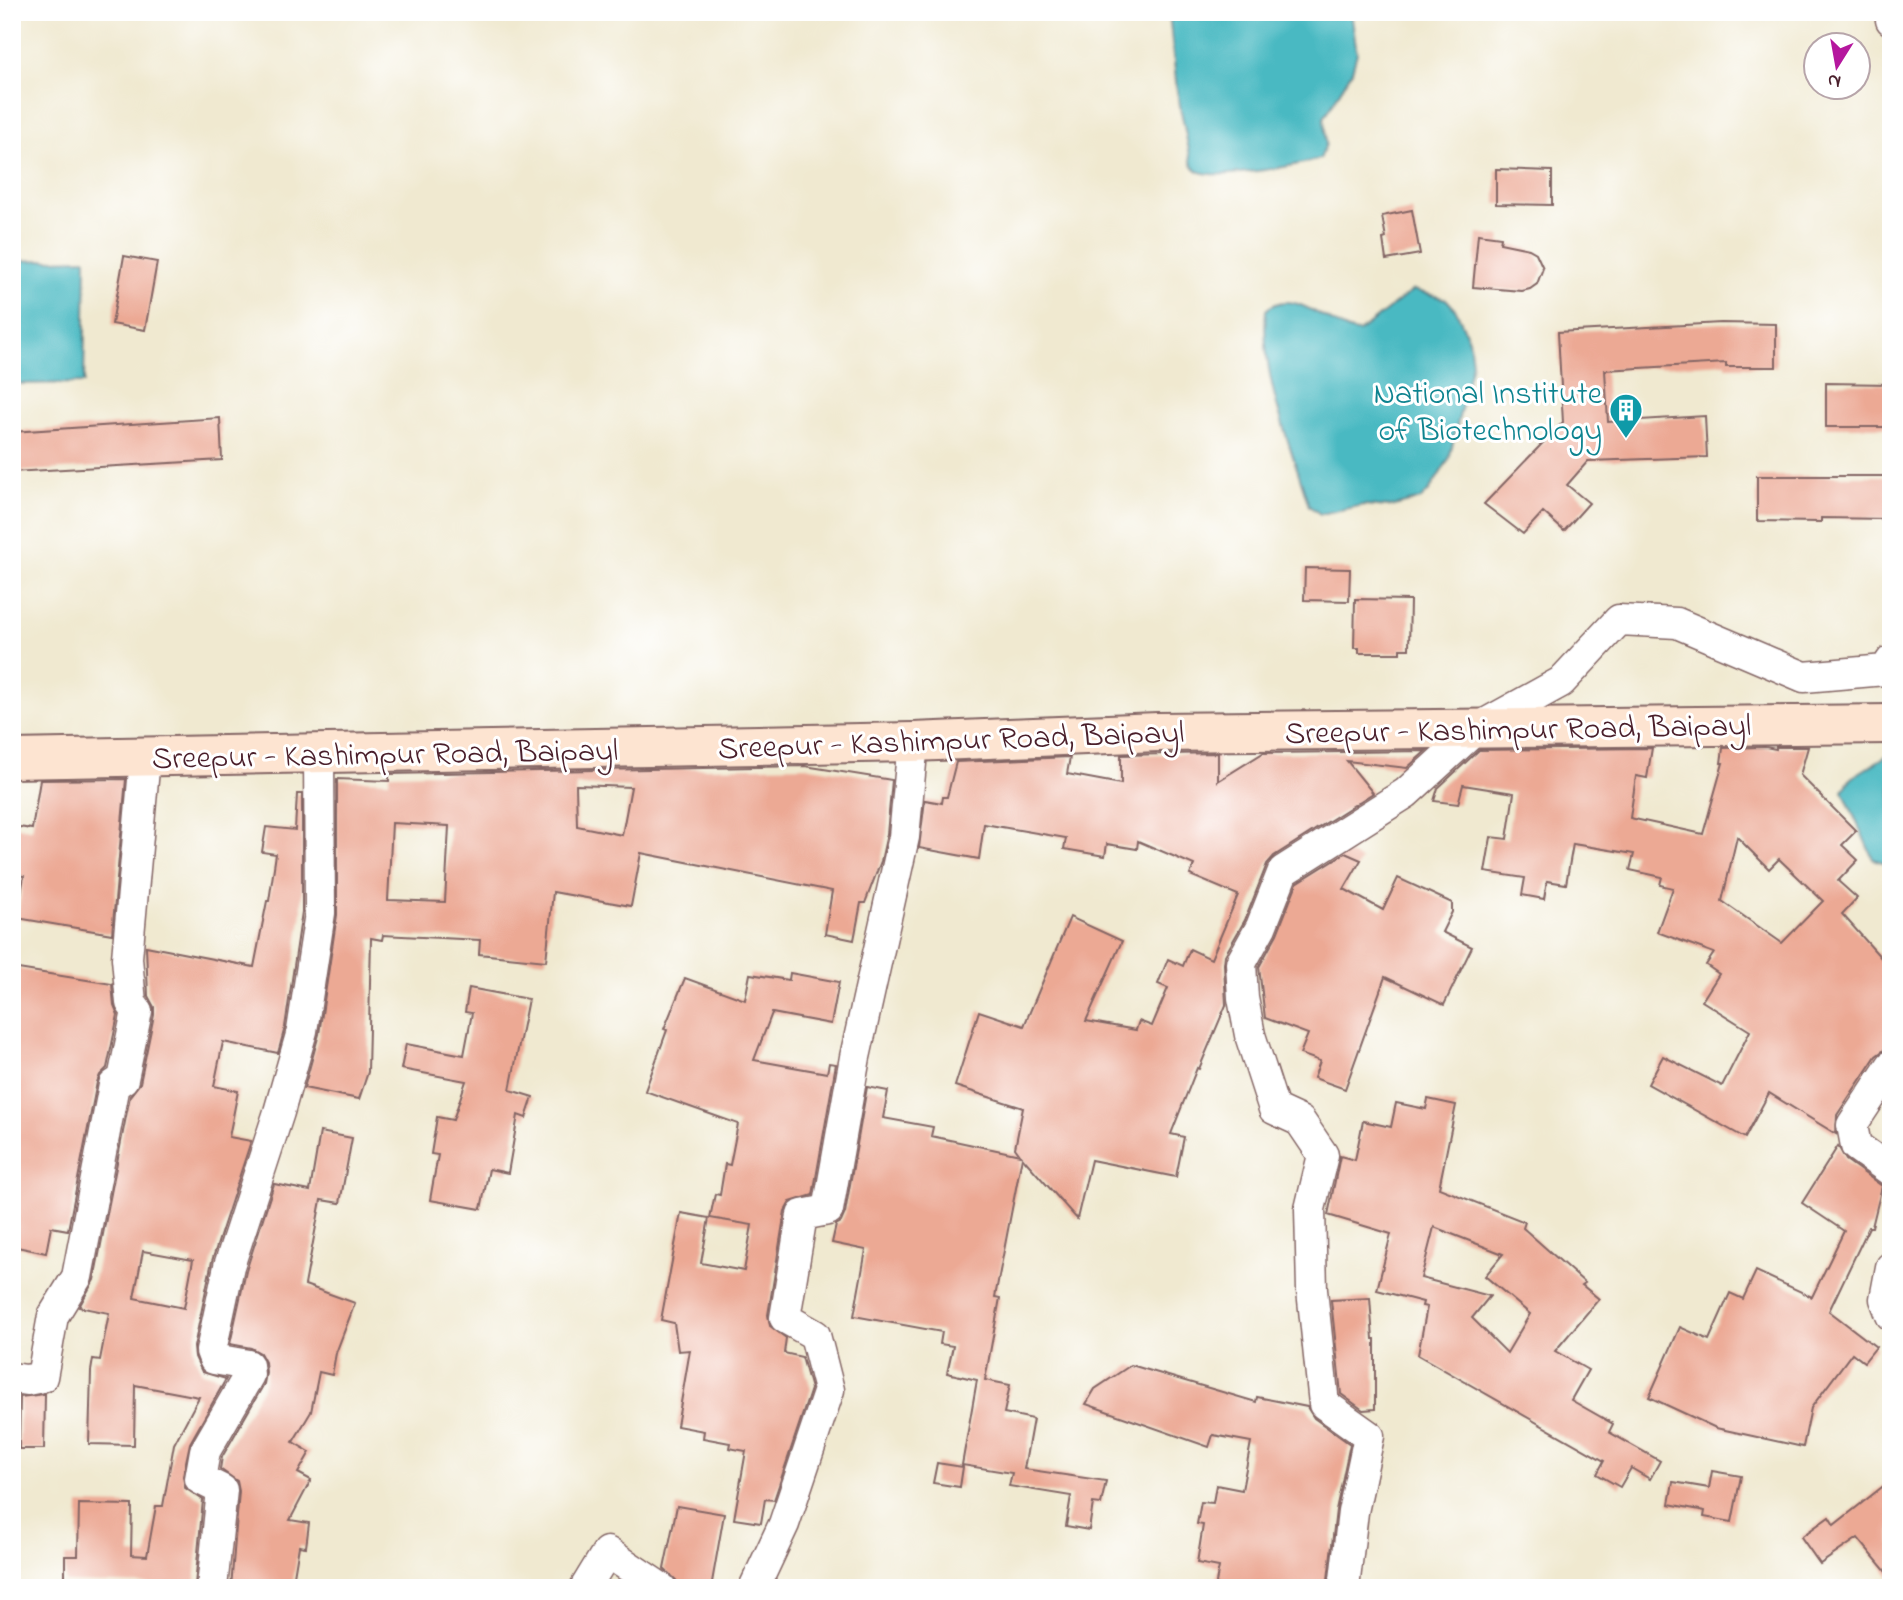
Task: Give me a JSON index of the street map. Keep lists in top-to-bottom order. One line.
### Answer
{"streets":{"street":["Sreepur - Kashimpur Road, Baipayl"]},"places":{"building":["National Institute of Biotechnology"]},"north":"bottom"}
